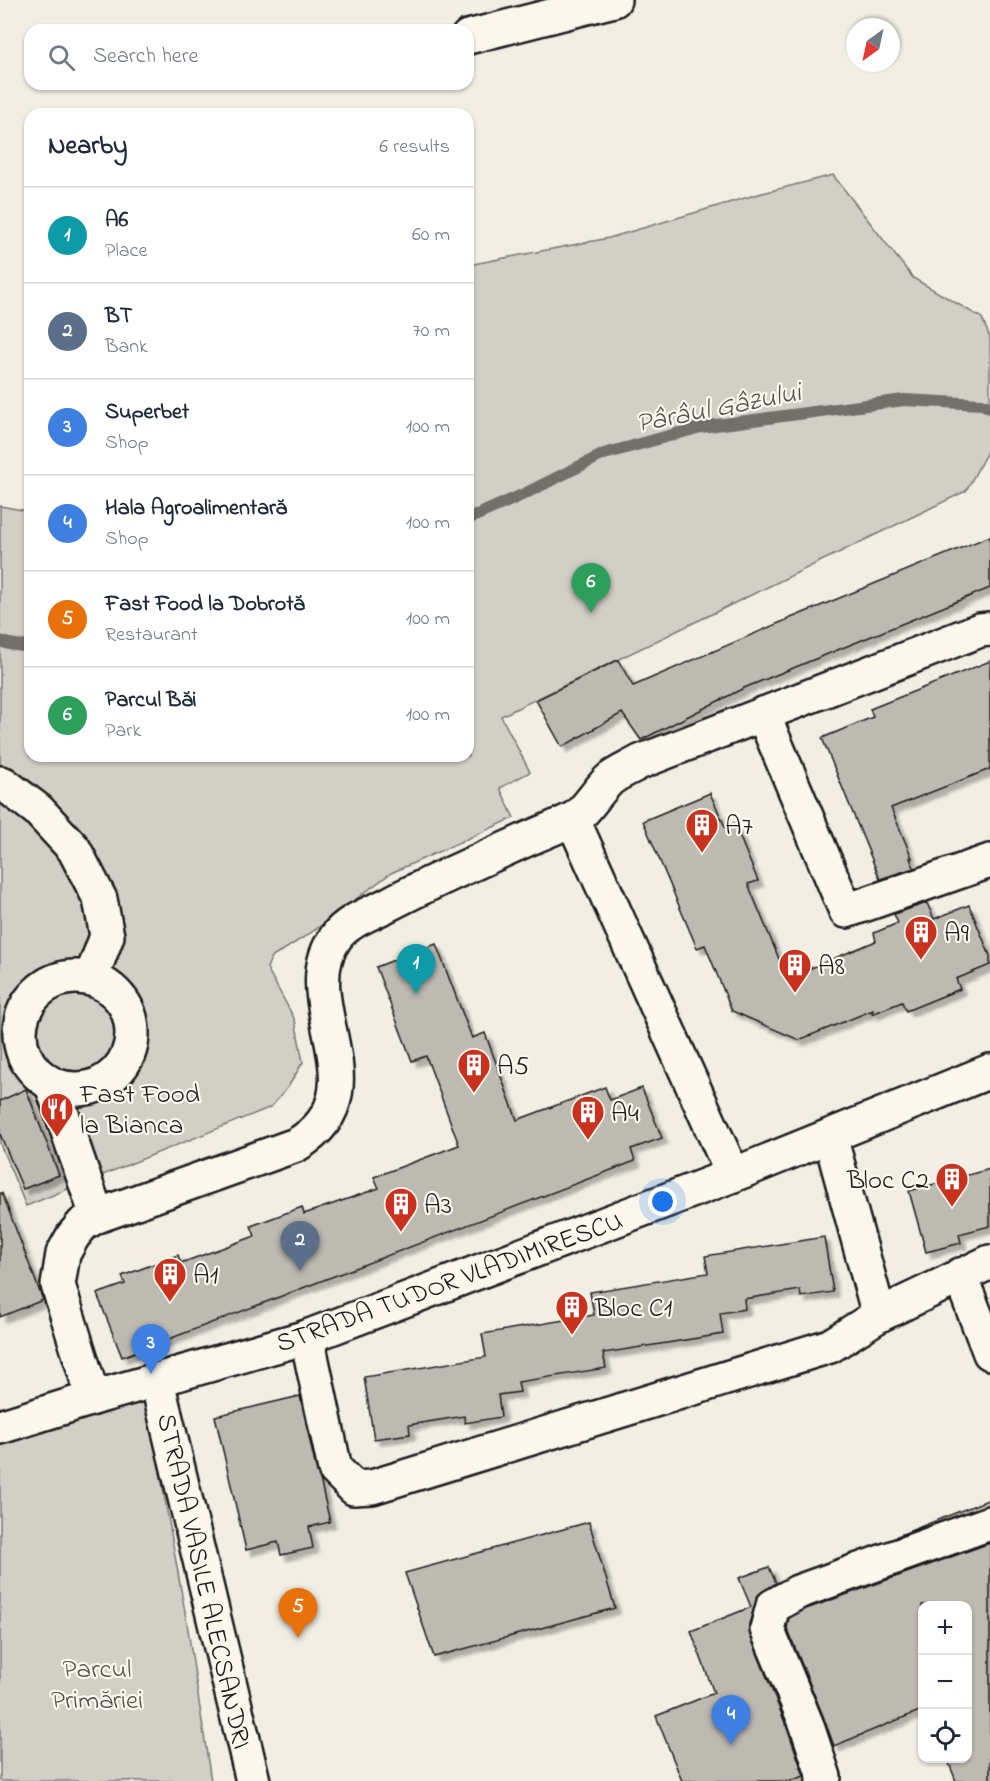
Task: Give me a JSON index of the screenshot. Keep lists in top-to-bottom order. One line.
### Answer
{"streets":{"street":["STRADA TUDOR VLADIMIRESCU","STRADA VASILE ALECSANDRI"]},"crossings":[["STRADA TUDOR VLADIMIRESCU","STRADA VASILE ALECSANDRI"]],"water":["Pârâul Gâzului"],"parks":["Parcul Primăriei"],"places":{"building":["A7","A9","A8","A5","A4","Bloc C2","A3","A1","Bloc C1"],"restaurant":["Fast Food la Bianca"]},"north":"bottom left","page":{"search":"Search here","heading":["Nearby","6 results"],"list":[{"mark":"1","name":"A6","note":"Place","value":"60 m"},{"mark":"2","name":"BT","note":"Bank","value":"70 m"},{"mark":"3","name":"Superbet","note":"Shop","value":"100 m"},{"mark":"4","name":"Hala Agroalimentară","note":"Shop","value":"100 m"},{"mark":"5","name":"Fast Food la Dobrotă","note":"Restaurant","value":"100 m"},{"mark":"6","name":"Parcul Băi","note":"Park","value":"100 m"}],"pins":["6","1","2","3","5","4"],"map_buttons":["+","−"]}}
